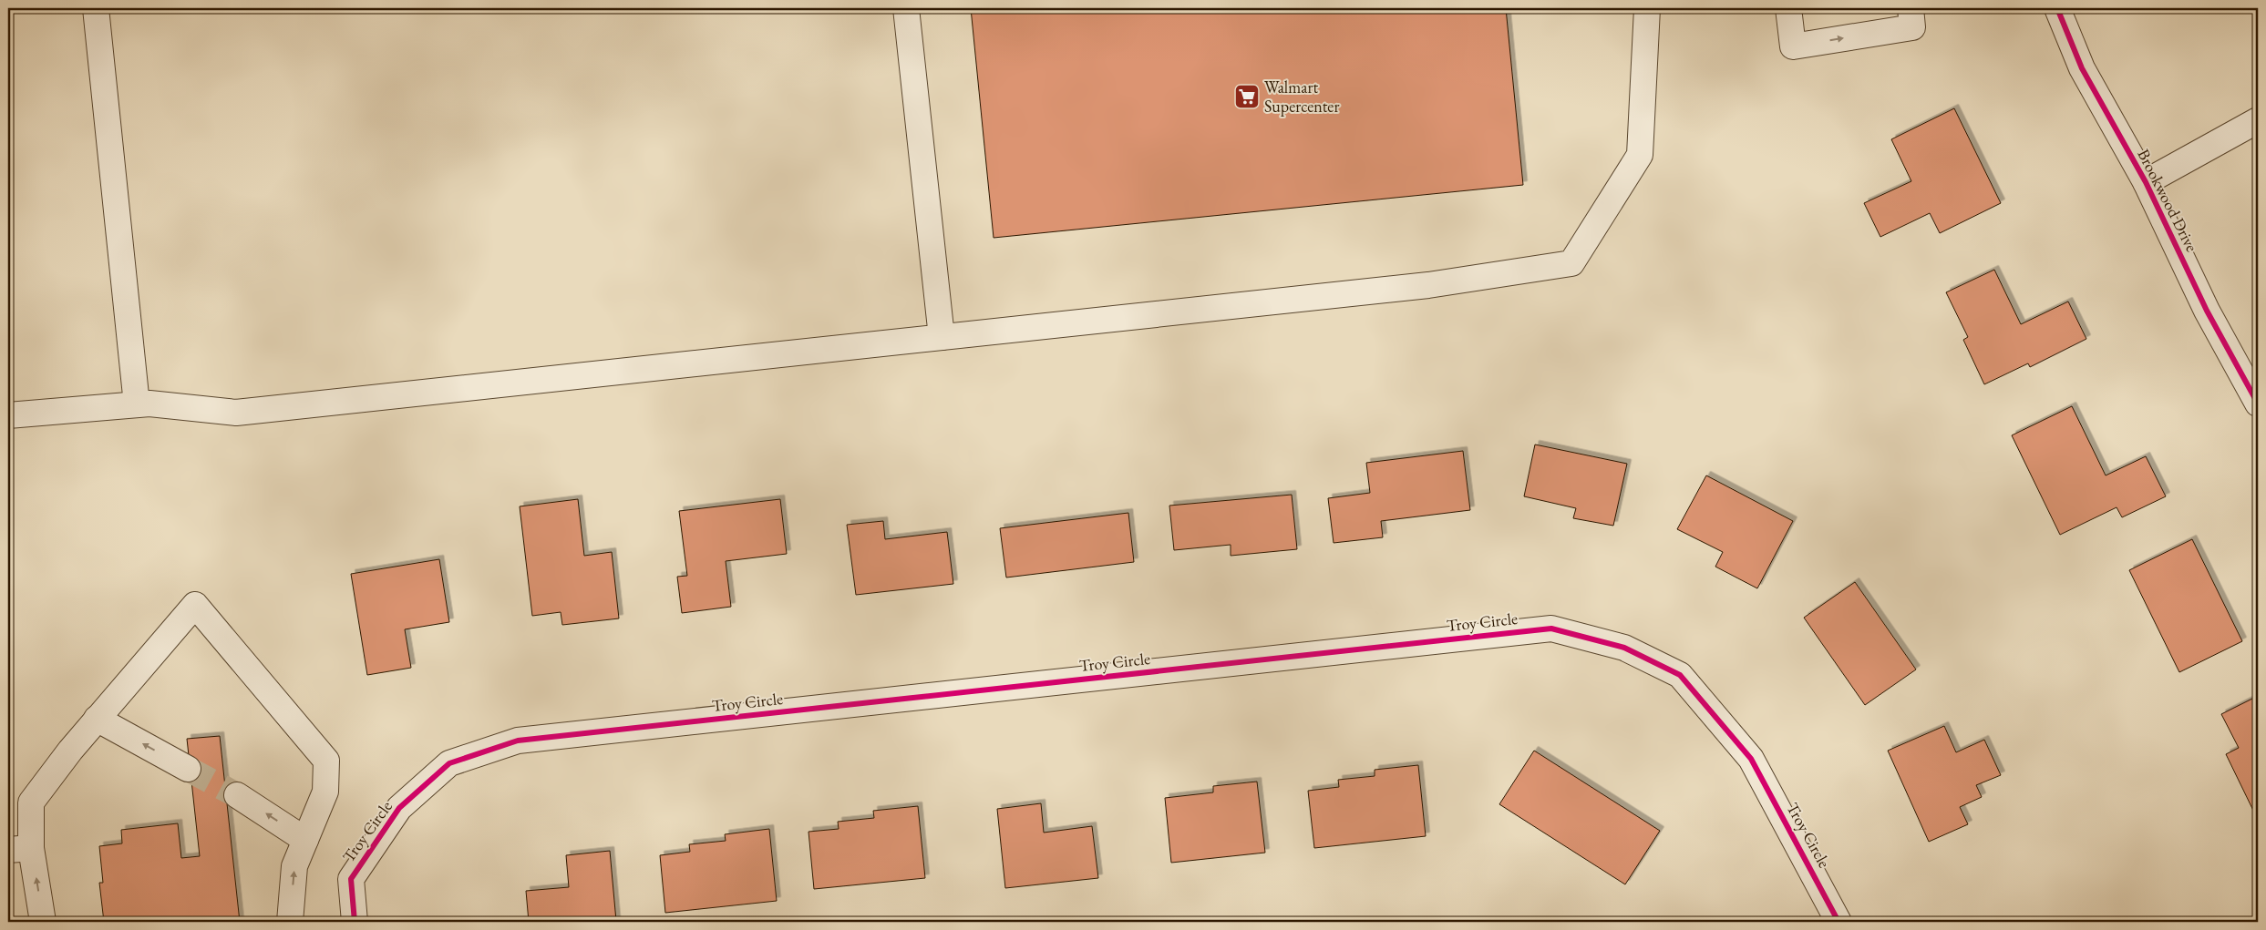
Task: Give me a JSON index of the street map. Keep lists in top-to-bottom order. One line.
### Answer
{"streets":{"street":["Brookwood Drive","Troy Circle"]},"places":{"supermarket":["Walmart Supercenter"]}}
